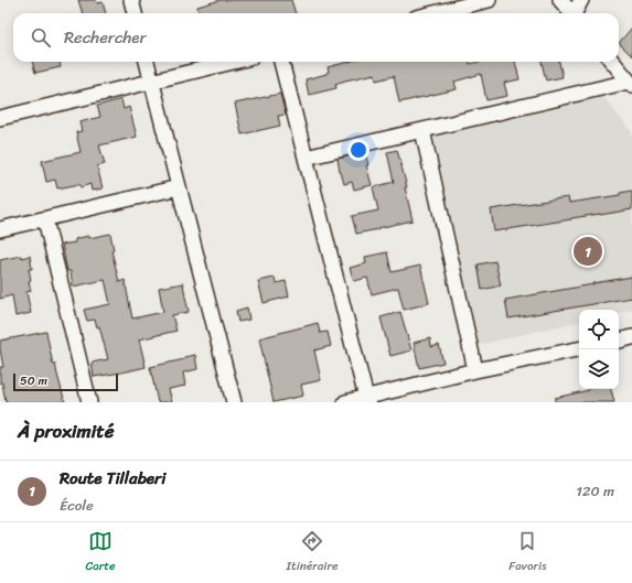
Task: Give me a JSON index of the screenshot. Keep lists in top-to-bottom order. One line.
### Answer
{"scale_bar":"50 m","page":{"search":"Rechercher","pins":"1","scale":"50 m","heading":"À proximité","list":[{"mark":"1","name":"Route Tillaberi","note":"École","value":"120 m"}],"nav":["Carte","Itinéraire","Favoris"]}}
